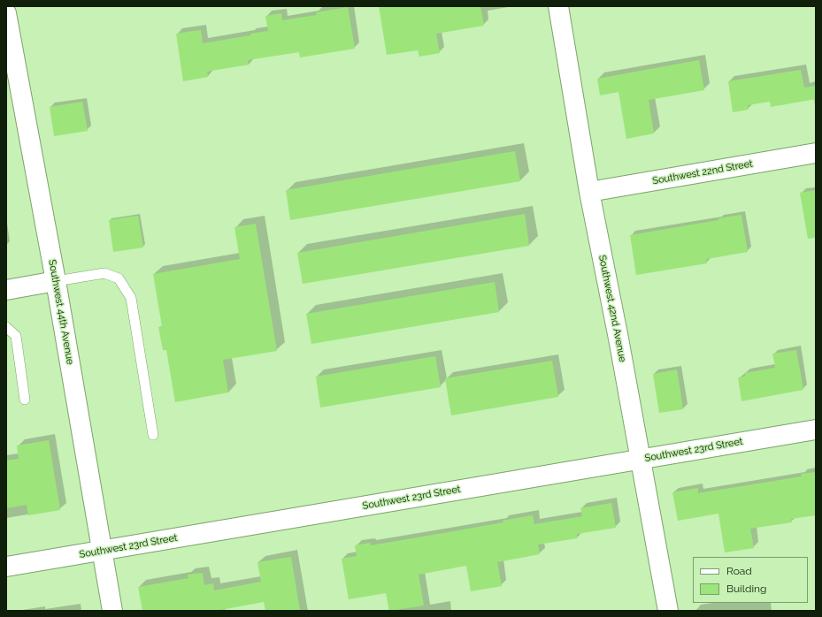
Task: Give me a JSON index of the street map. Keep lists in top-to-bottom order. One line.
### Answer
{"streets":{"street":["Southwest 22nd Street","Southwest 42nd Avenue","Southwest 44th Avenue","Southwest 23rd Street"]},"crossings":[["Southwest 22nd Street","Southwest 42nd Avenue"],["Southwest 42nd Avenue","Southwest 23rd Street"],["Southwest 44th Avenue","Southwest 23rd Street"]],"legend":["Road","Building"]}
